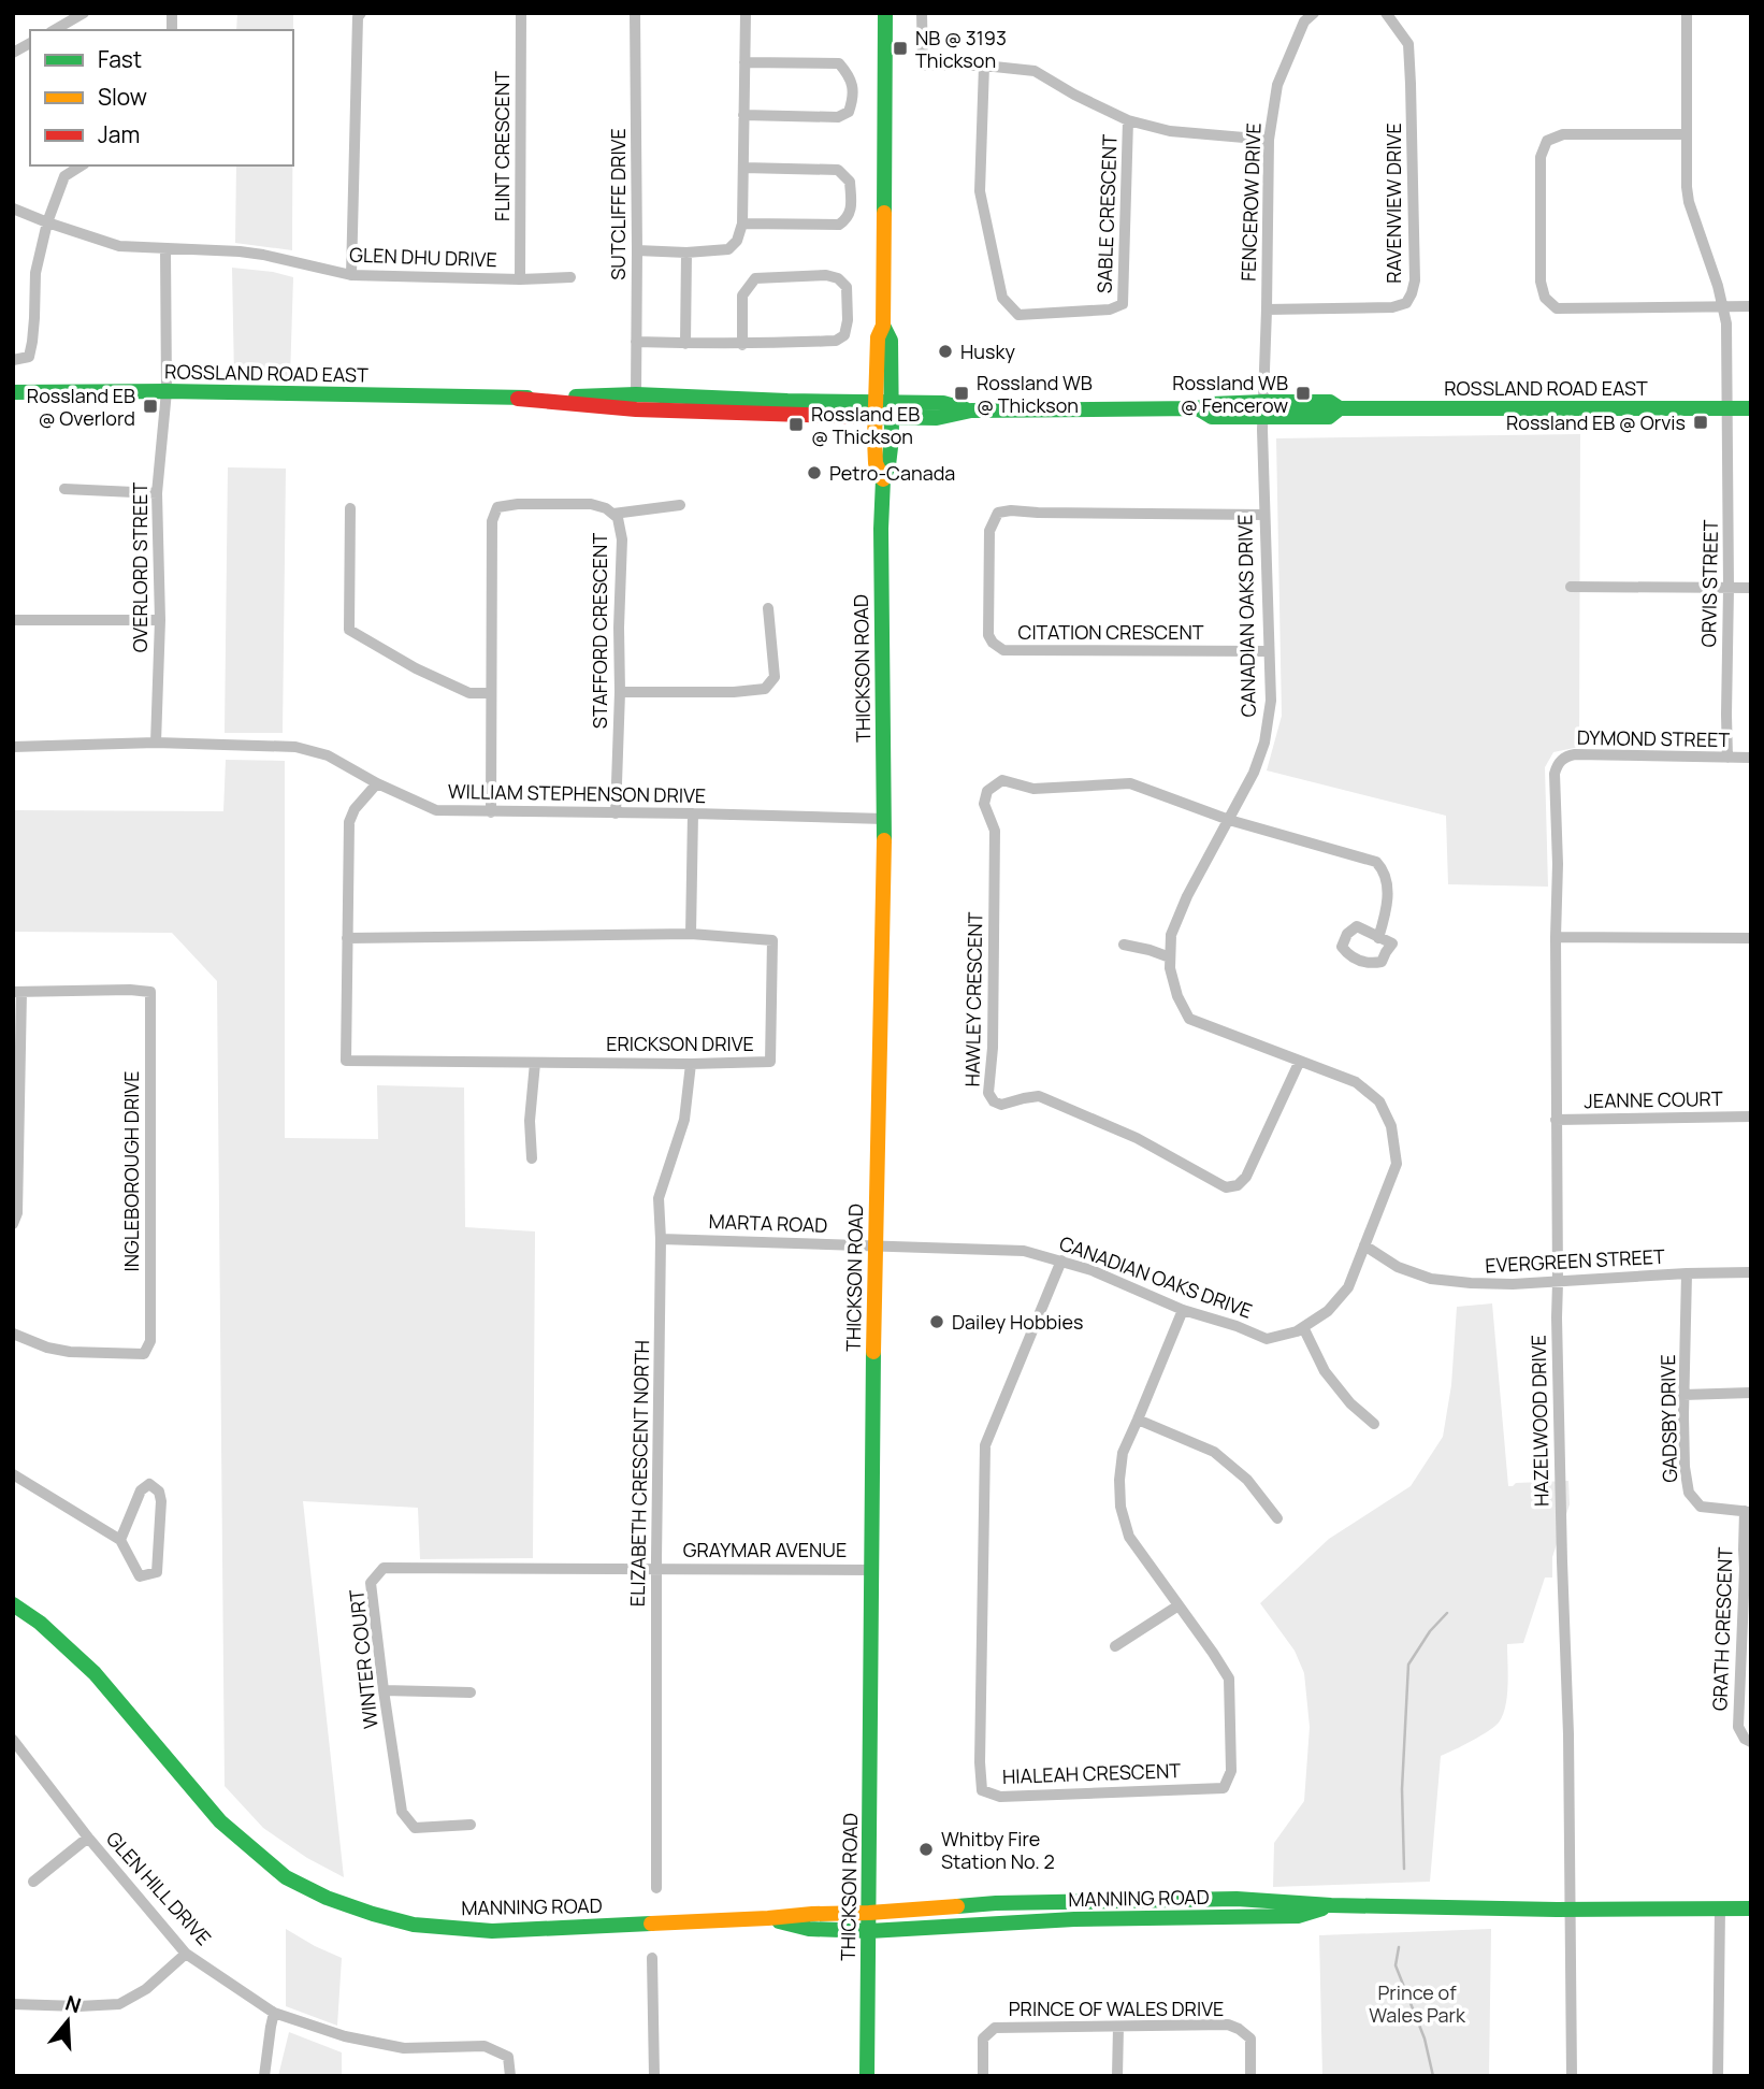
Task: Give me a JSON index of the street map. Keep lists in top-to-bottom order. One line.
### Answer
{"streets":{"main road":["ROSSLAND ROAD EAST","THICKSON ROAD","MANNING ROAD"],"street":["FLINT CRESCENT","FENCEROW DRIVE","RAVENVIEW DRIVE","SUTCLIFFE DRIVE","SABLE CRESCENT","GLEN DHU DRIVE","OVERLORD STREET","ORVIS STREET","CANADIAN OAKS DRIVE","STAFFORD CRESCENT","CITATION CRESCENT","DYMOND STREET","WILLIAM STEPHENSON DRIVE","HAWLEY CRESCENT","ERICKSON DRIVE","JEANNE COURT","INGLEBOROUGH DRIVE","MARTA ROAD","EVERGREEN STREET","GADSBY DRIVE","HAZELWOOD DRIVE","ELIZABETH CRESCENT NORTH","GRAYMAR AVENUE","GRATH CRESCENT","WINTER COURT","HIALEAH CRESCENT","GLEN HILL DRIVE","PRINCE OF WALES DRIVE"]},"crossings":[["FLINT CRESCENT","GLEN DHU DRIVE"],["FENCEROW DRIVE","RAVENVIEW DRIVE"],["FENCEROW DRIVE","ROSSLAND ROAD EAST"],["FENCEROW DRIVE","CANADIAN OAKS DRIVE"],["SUTCLIFFE DRIVE","ROSSLAND ROAD EAST"],["GLEN DHU DRIVE","OVERLORD STREET"],["ROSSLAND ROAD EAST","OVERLORD STREET"],["ROSSLAND ROAD EAST","ORVIS STREET"],["ROSSLAND ROAD EAST","CANADIAN OAKS DRIVE"],["ROSSLAND ROAD EAST","THICKSON ROAD"],["OVERLORD STREET","WILLIAM STEPHENSON DRIVE"],["ORVIS STREET","DYMOND STREET"],["CANADIAN OAKS DRIVE","CITATION CRESCENT"],["CANADIAN OAKS DRIVE","THICKSON ROAD"],["CANADIAN OAKS DRIVE","HAWLEY CRESCENT"],["CANADIAN OAKS DRIVE","MARTA ROAD"],["CANADIAN OAKS DRIVE","EVERGREEN STREET"],["CANADIAN OAKS DRIVE","HIALEAH CRESCENT"],["STAFFORD CRESCENT","WILLIAM STEPHENSON DRIVE"],["THICKSON ROAD","WILLIAM STEPHENSON DRIVE"],["THICKSON ROAD","MARTA ROAD"],["THICKSON ROAD","GRAYMAR AVENUE"],["THICKSON ROAD","MANNING ROAD"],["DYMOND STREET","HAZELWOOD DRIVE"],["WILLIAM STEPHENSON DRIVE","ERICKSON DRIVE"],["ERICKSON DRIVE","ELIZABETH CRESCENT NORTH"],["JEANNE COURT","HAZELWOOD DRIVE"],["MARTA ROAD","ELIZABETH CRESCENT NORTH"],["EVERGREEN STREET","GADSBY DRIVE"],["EVERGREEN STREET","HAZELWOOD DRIVE"],["GADSBY DRIVE","GRATH CRESCENT"],["HAZELWOOD DRIVE","MANNING ROAD"],["ELIZABETH CRESCENT NORTH","GRAYMAR AVENUE"],["ELIZABETH CRESCENT NORTH","WINTER COURT"],["GRAYMAR AVENUE","WINTER COURT"]],"parks":["Prince of Wales Park"],"places":{"transit":["NB @ 3193 Thickson","Rossland WB @ Thickson","Rossland WB @ Fencerow","Rossland EB @ Overlord","Rossland EB @ Orvis","Rossland EB @ Thickson"],"other":["Husky","Petro-Canada","Dailey Hobbies","Whitby Fire Station No. 2"]},"legend":["Fast","Slow","Jam"],"north":"top"}
